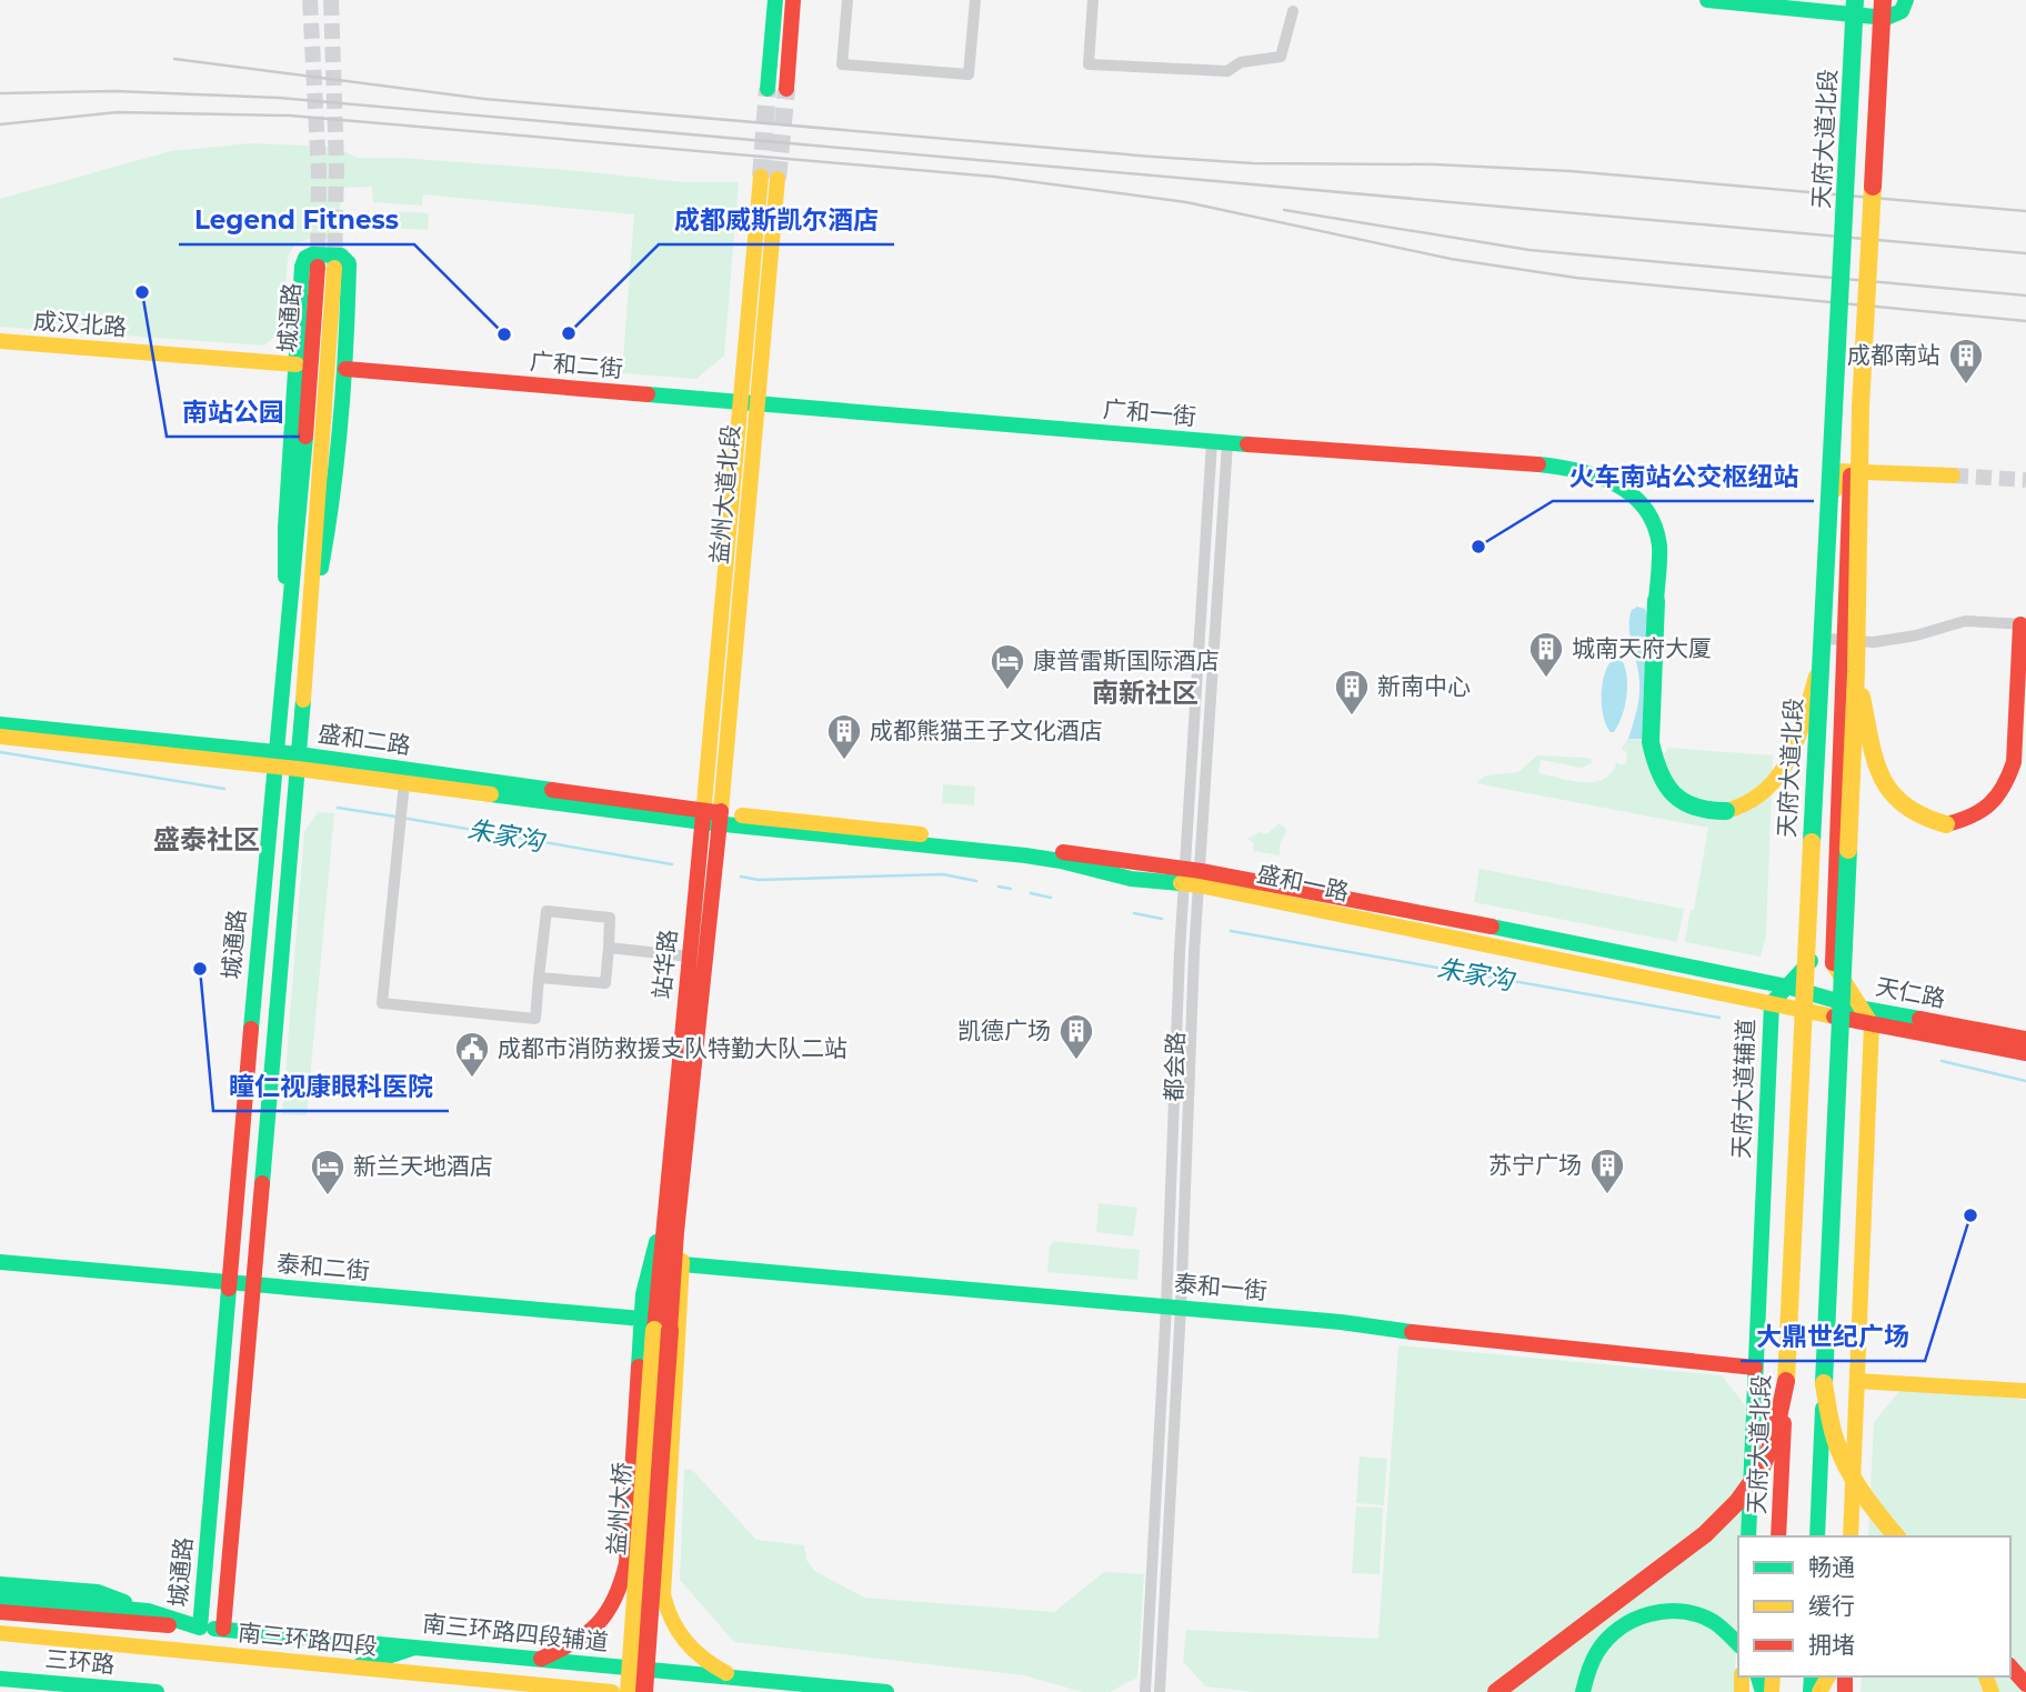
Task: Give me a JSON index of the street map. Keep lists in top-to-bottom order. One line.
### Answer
{"streets":{"main road":["天府大道北段","城通路","成汉北路","广和二街","广和一街","益州大道北段","盛和二路","盛和一路","站华路","天仁路","天府大道辅道","泰和二街","泰和一街","益州大桥","南三环路四段辅道","南三环路四段","三环路"],"street":["都会路"]},"crossings":[["天府大道北段","广和一街"],["城通路","盛和二路"],["城通路","泰和二街"],["城通路","南三环路四段辅道"],["广和二街","广和一街"],["广和二街","益州大道北段"],["广和一街","益州大道北段"],["广和一街","都会路"],["益州大道北段","盛和二路"],["益州大道北段","盛和一路"],["益州大道北段","站华路"],["盛和二路","盛和一路"],["盛和二路","站华路"],["盛和一路","站华路"],["盛和一路","天仁路"],["盛和一路","都会路"],["盛和一路","天府大道辅道"],["站华路","泰和二街"],["站华路","益州大桥"],["天仁路","天府大道辅道"],["都会路","泰和一街"],["天府大道辅道","泰和一街"],["泰和二街","益州大桥"]],"districts":["南新社区","盛泰社区"],"water":["朱家沟"],"places":{"other":["南站公园","成都威斯凯尔酒店","Legend Fitness","火车南站公交枢纽站","瞳仁视康眼科医院","大鼎世纪广场"],"building":["成都南站","城南天府大厦","新南中心","成都熊猫王子文化酒店","凯德广场","苏宁广场"],"hotel":["康普雷斯国际酒店","新兰天地酒店"],"public building":["成都市消防救援支队特勤大队二站"]},"legend":["畅通","缓行","拥堵"]}
